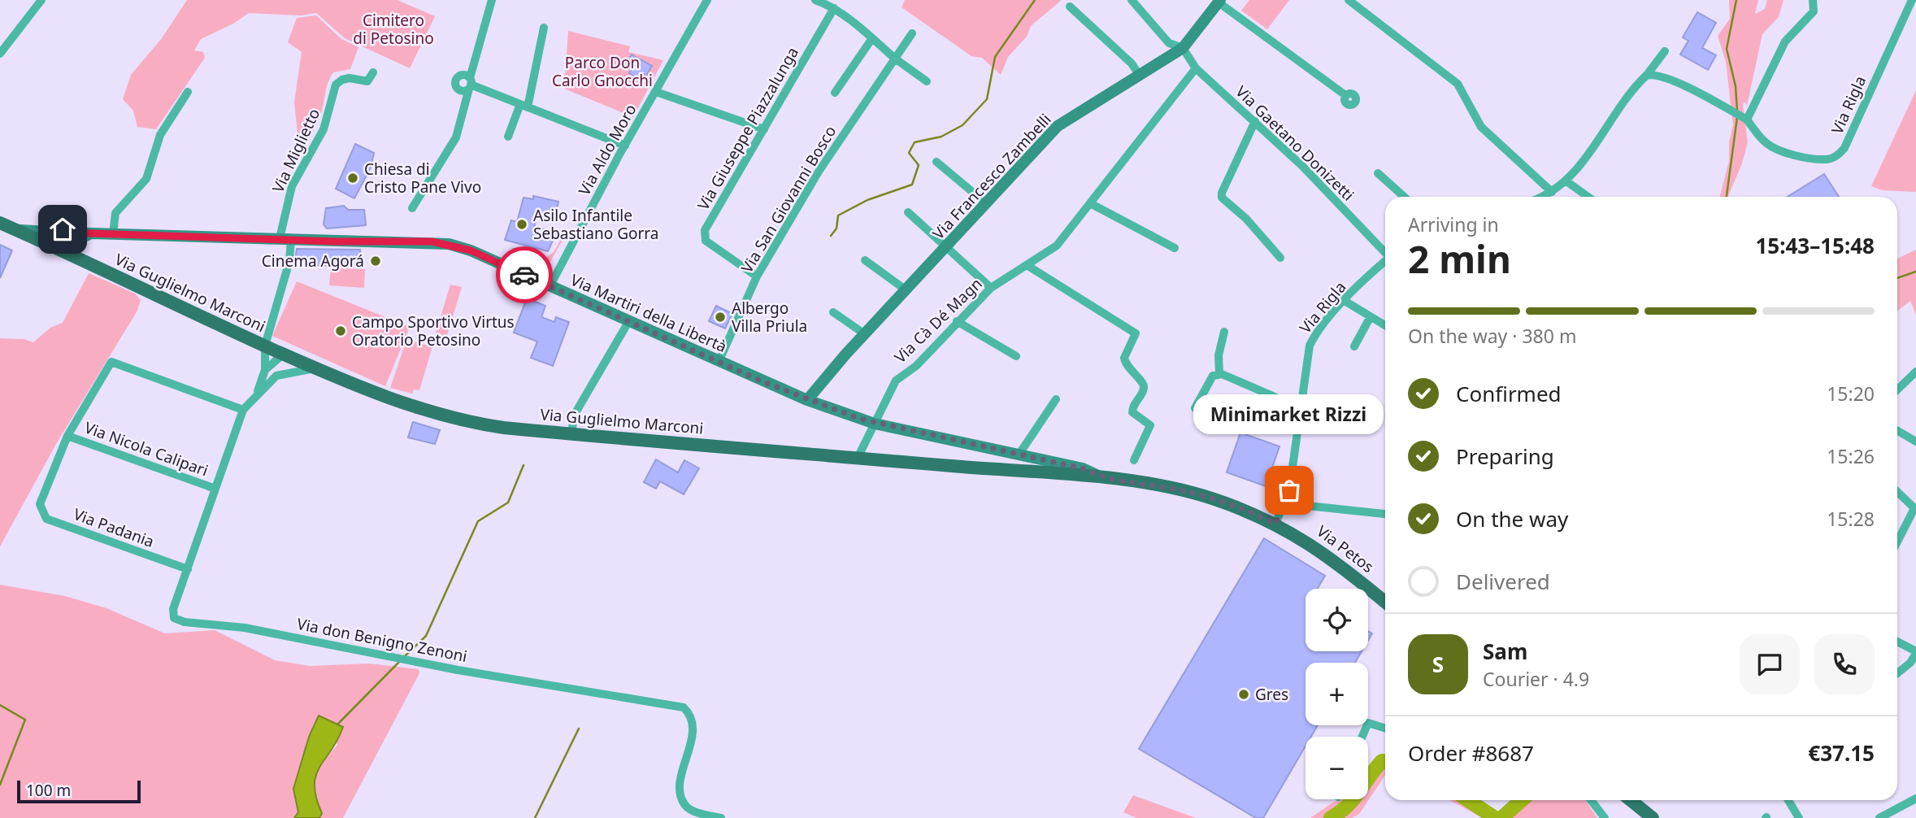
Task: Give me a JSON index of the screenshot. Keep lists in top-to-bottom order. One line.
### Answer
{"streets":{"main road":["Via Guglielmo Marconi","Via Petos"],"street":["Via Rigla","Via Giuseppe Piazzalunga","Via Gaetano Donizetti","Via Aldo Moro","Via Miglietto","Via Francesco Zambelli","Via San Giovanni Bosco","Via Martiri della Libertà","Via Cà Dé Magn","Via Nicola Calipari","Via Padania","Via don Benigno Zenoni"]},"crossings":[["Via Rigla","Via Guglielmo Marconi"],["Via Rigla","Via Petos"],["Via Giuseppe Piazzalunga","Via San Giovanni Bosco"],["Via Gaetano Donizetti","Via Francesco Zambelli"],["Via Gaetano Donizetti","Via Cà Dé Magn"],["Via Aldo Moro","Via Martiri della Libertà"],["Via Miglietto","Via Martiri della Libertà"],["Via Miglietto","Via don Benigno Zenoni"],["Via Francesco Zambelli","Via Martiri della Libertà"],["Via San Giovanni Bosco","Via Martiri della Libertà"],["Via Guglielmo Marconi","Via Martiri della Libertà"],["Via Guglielmo Marconi","Via Cà Dé Magn"],["Via Guglielmo Marconi","Via Petos"],["Via Guglielmo Marconi","Via don Benigno Zenoni"],["Via Martiri della Libertà","Via Cà Dé Magn"],["Via Martiri della Libertà","Via don Benigno Zenoni"],["Via Nicola Calipari","Via Padania"],["Via Nicola Calipari","Via don Benigno Zenoni"],["Via Padania","Via don Benigno Zenoni"]],"parks":["Cimitero di Petosino","Parco Don Carlo Gnocchi"],"places":["Chiesa di Cristo Pane Vivo","Asilo Infantile Sebastiano Gorra","Cinema Agorá","Albergo Villa Priula","Campo Sportivo Virtus Oratorio Petosino","Minimarket Rizzi","Gres"],"scale_bar":"100 m","page":{"heading":["2 min","Arriving in","15:43–15:48"],"panel":["Sam","Courier · 4.9","Order #8687","€37.15"],"bar":"On the way · 380 m","list":[["Confirmed","15:20"],["Preparing","15:26"],["On the way","15:28"],"Delivered"],"bubble":"Minimarket Rizzi","map_buttons":["+","−"],"round":"S","scale":"100 m"}}
